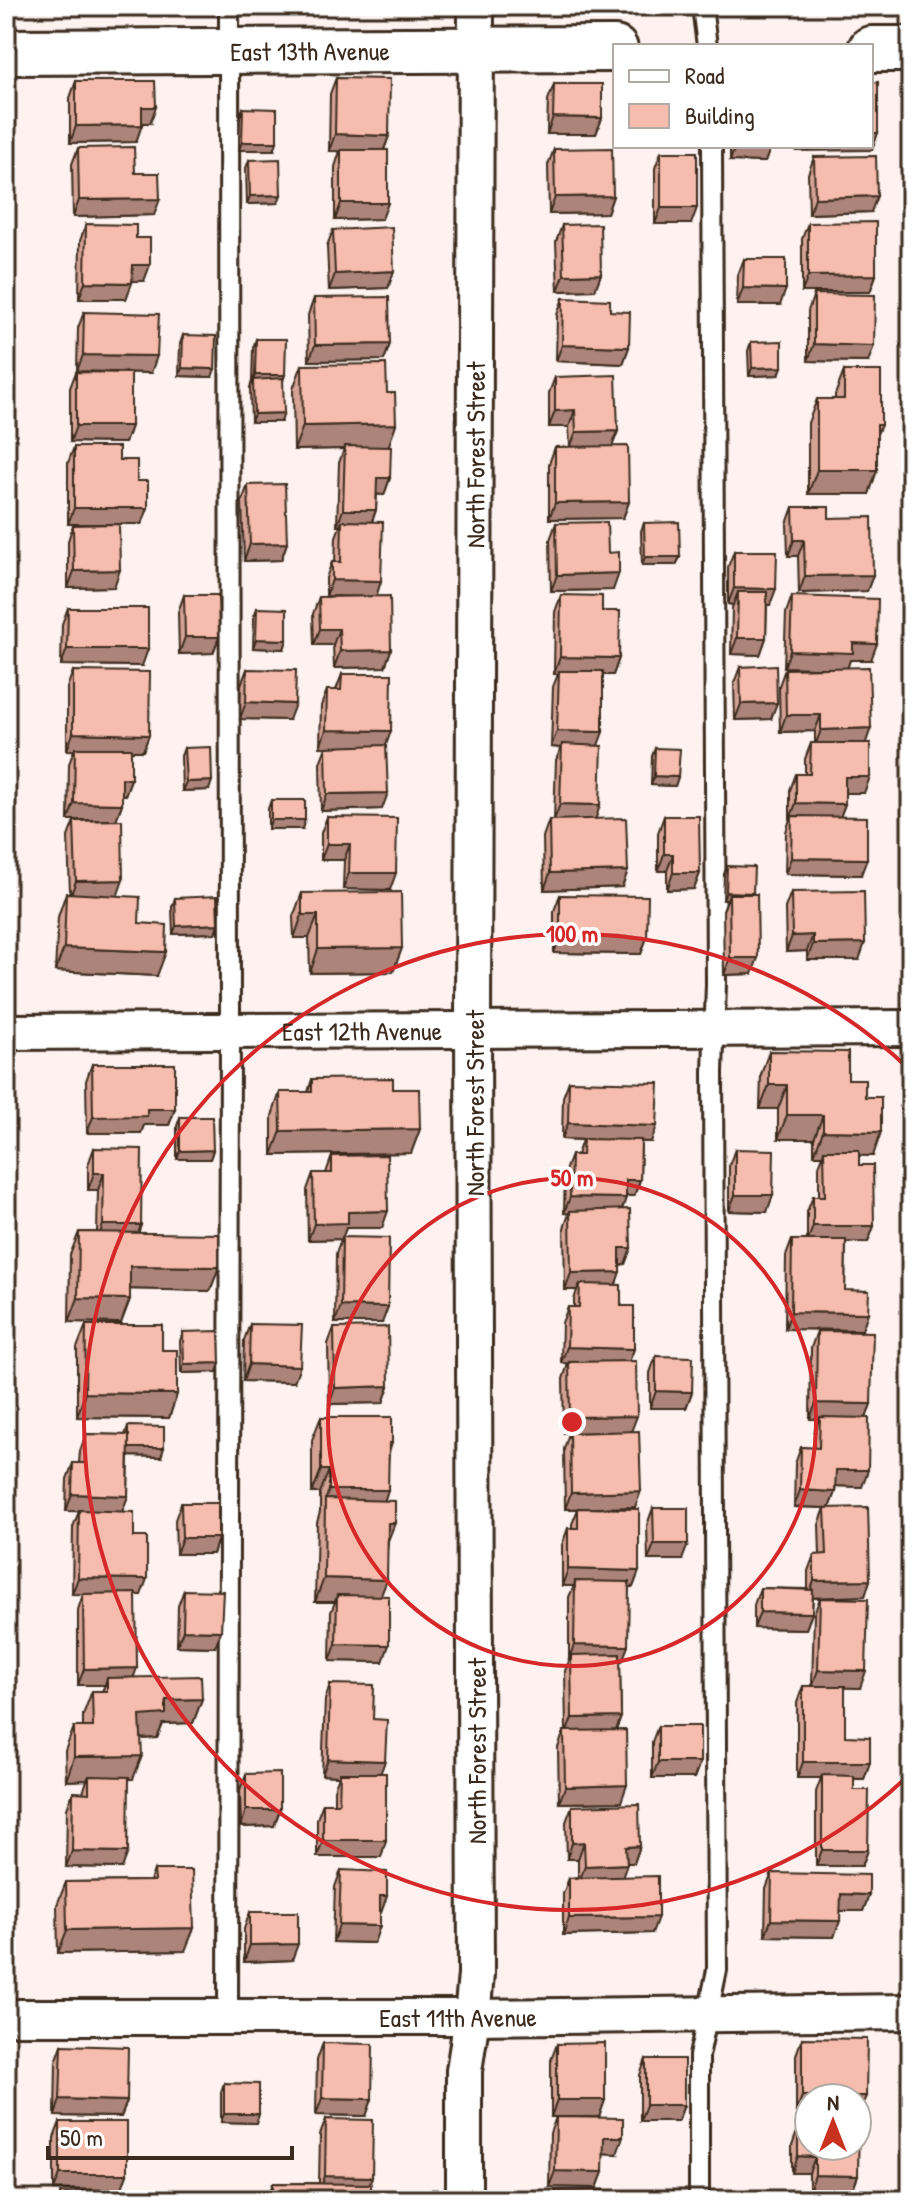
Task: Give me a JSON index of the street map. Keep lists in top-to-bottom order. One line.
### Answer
{"streets":{"main road":["East 13th Avenue"],"street":["North Forest Street","East 12th Avenue","East 11th Avenue"]},"crossings":[["East 13th Avenue","North Forest Street"],["North Forest Street","East 12th Avenue"],["North Forest Street","East 11th Avenue"]],"legend":["Road","Building"],"scale_bar":"50 m","north":"top","rings":["100 m","50 m"]}
